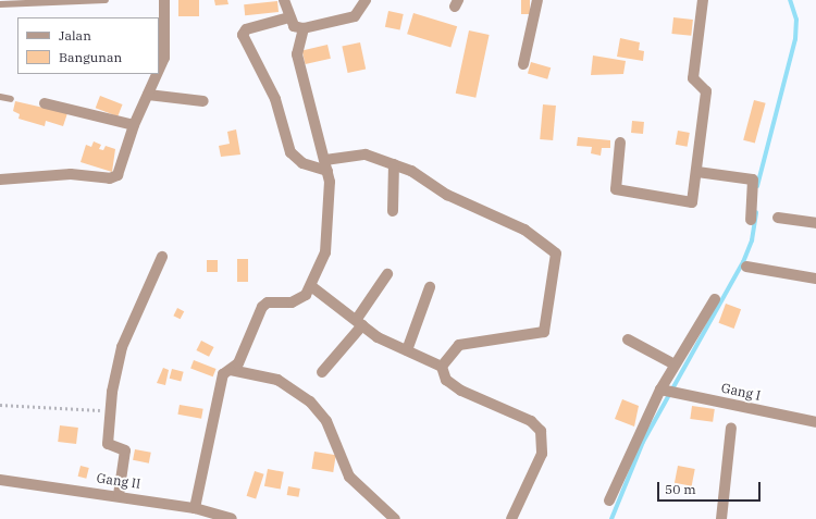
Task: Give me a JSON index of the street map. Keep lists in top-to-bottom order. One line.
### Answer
{"streets":{"street":["Gang I","Gang II"]},"legend":["Jalan","Bangunan"],"scale_bar":"50 m"}
